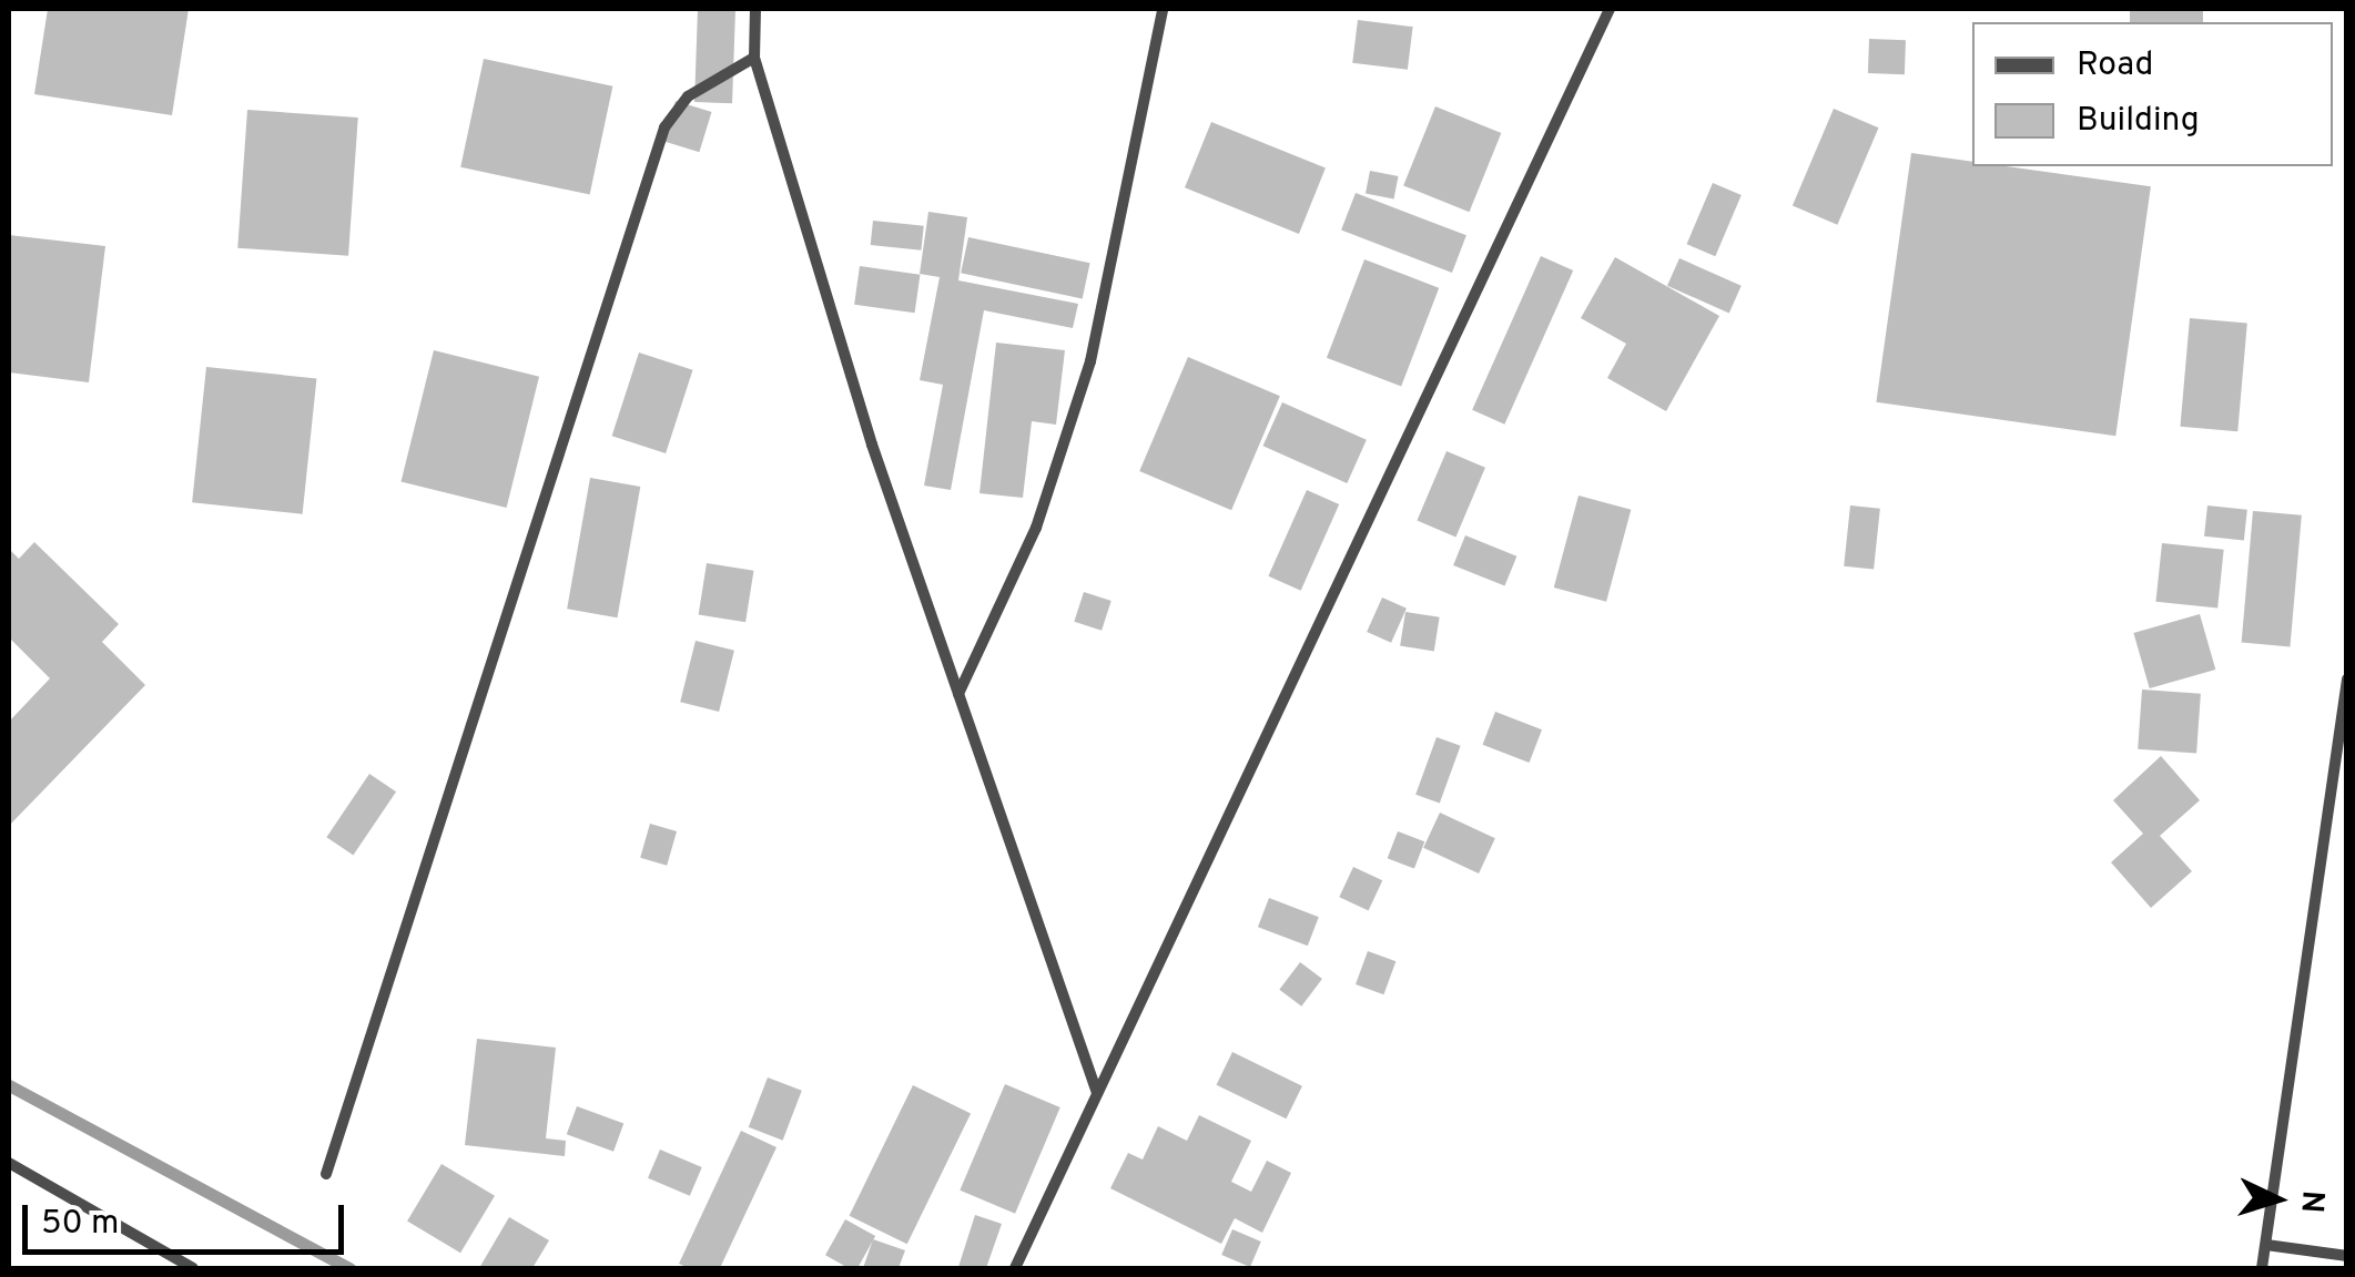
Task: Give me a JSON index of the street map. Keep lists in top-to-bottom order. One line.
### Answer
{"legend":["Road","Building"],"scale_bar":"50 m","north":"right"}
